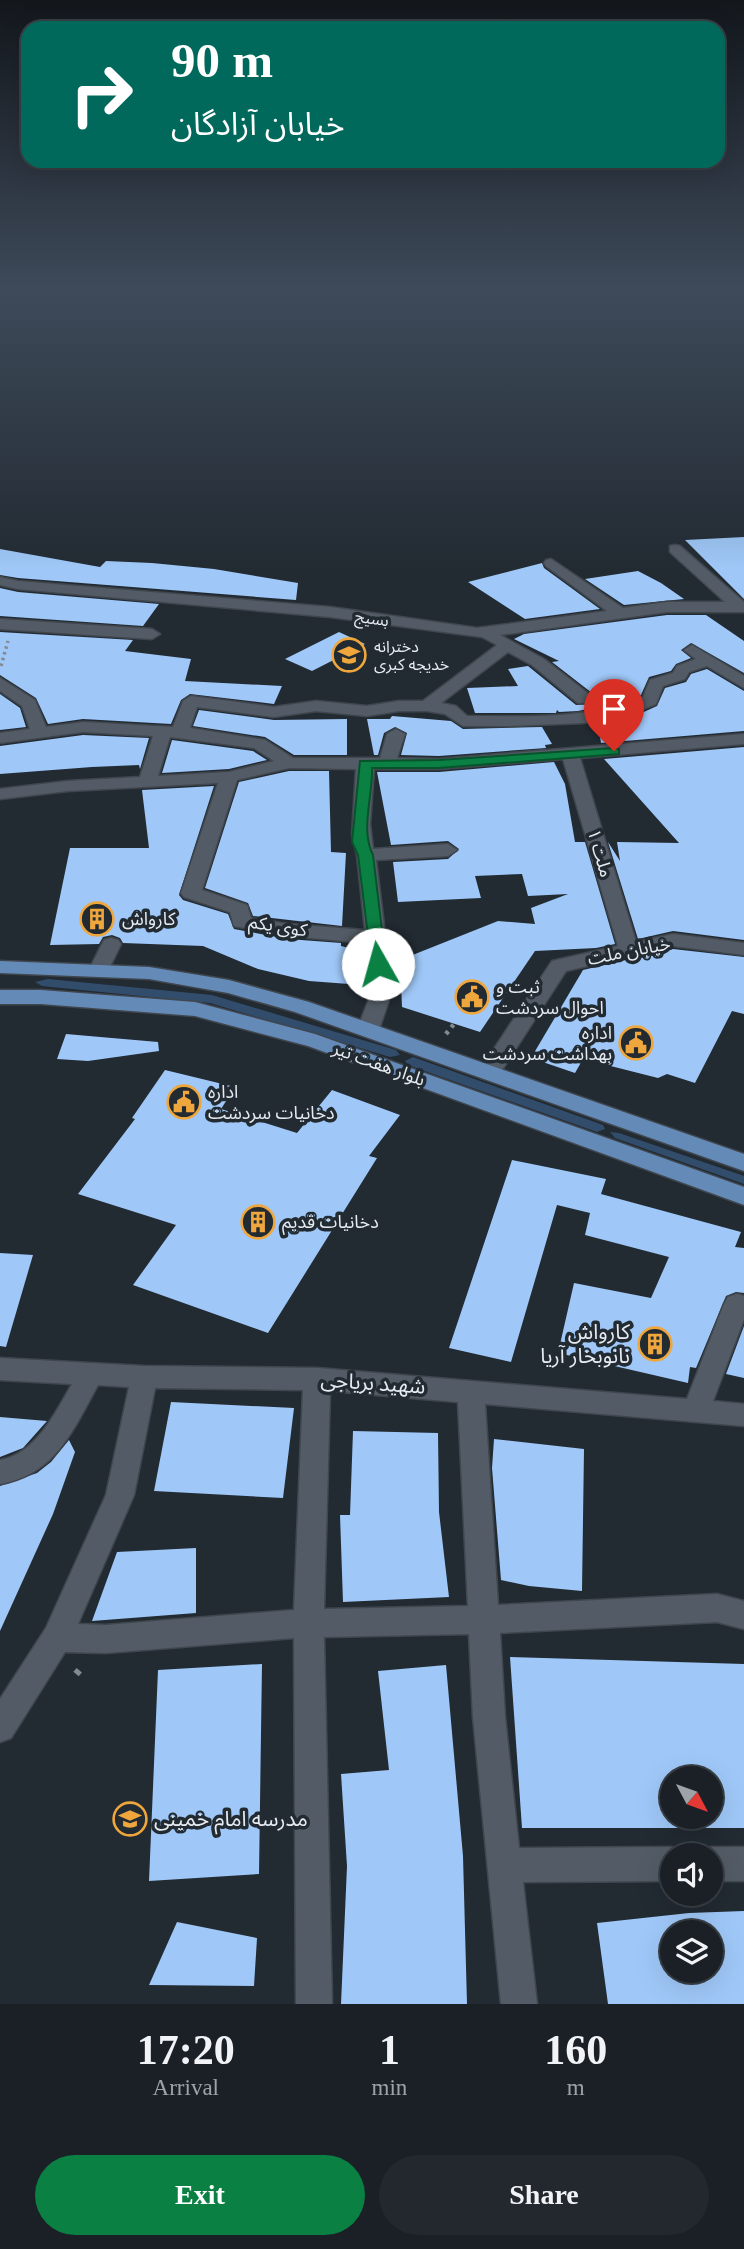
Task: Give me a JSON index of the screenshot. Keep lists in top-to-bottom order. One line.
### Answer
{"streets":{"main road":["بلوار هفت تیر"],"street":["بسیج","ملت ۱","کوی یکم","خیابان ملت","شهید بریاجی"]},"crossings":[["ملت ۱","خیابان ملت"],["خیابان ملت","بلوار هفت تیر"]],"places":{"school or university":["دخترانه خدیجه کبری","مدرسه امام خمینی"],"building":["کارواش","دخانیات قدیم","کارواش نانوبخار آریا"],"public building":["ثبت و احوال سردشت","اداره بهداشت سردشت","اداره دخانیات سردشت"]},"north":"bottom right","page":{"turn":["90 m","خیابان آزادگان"],"eta":["17:20","Arrival","1","min","160","m"],"buttons":["Exit","Share"]}}
